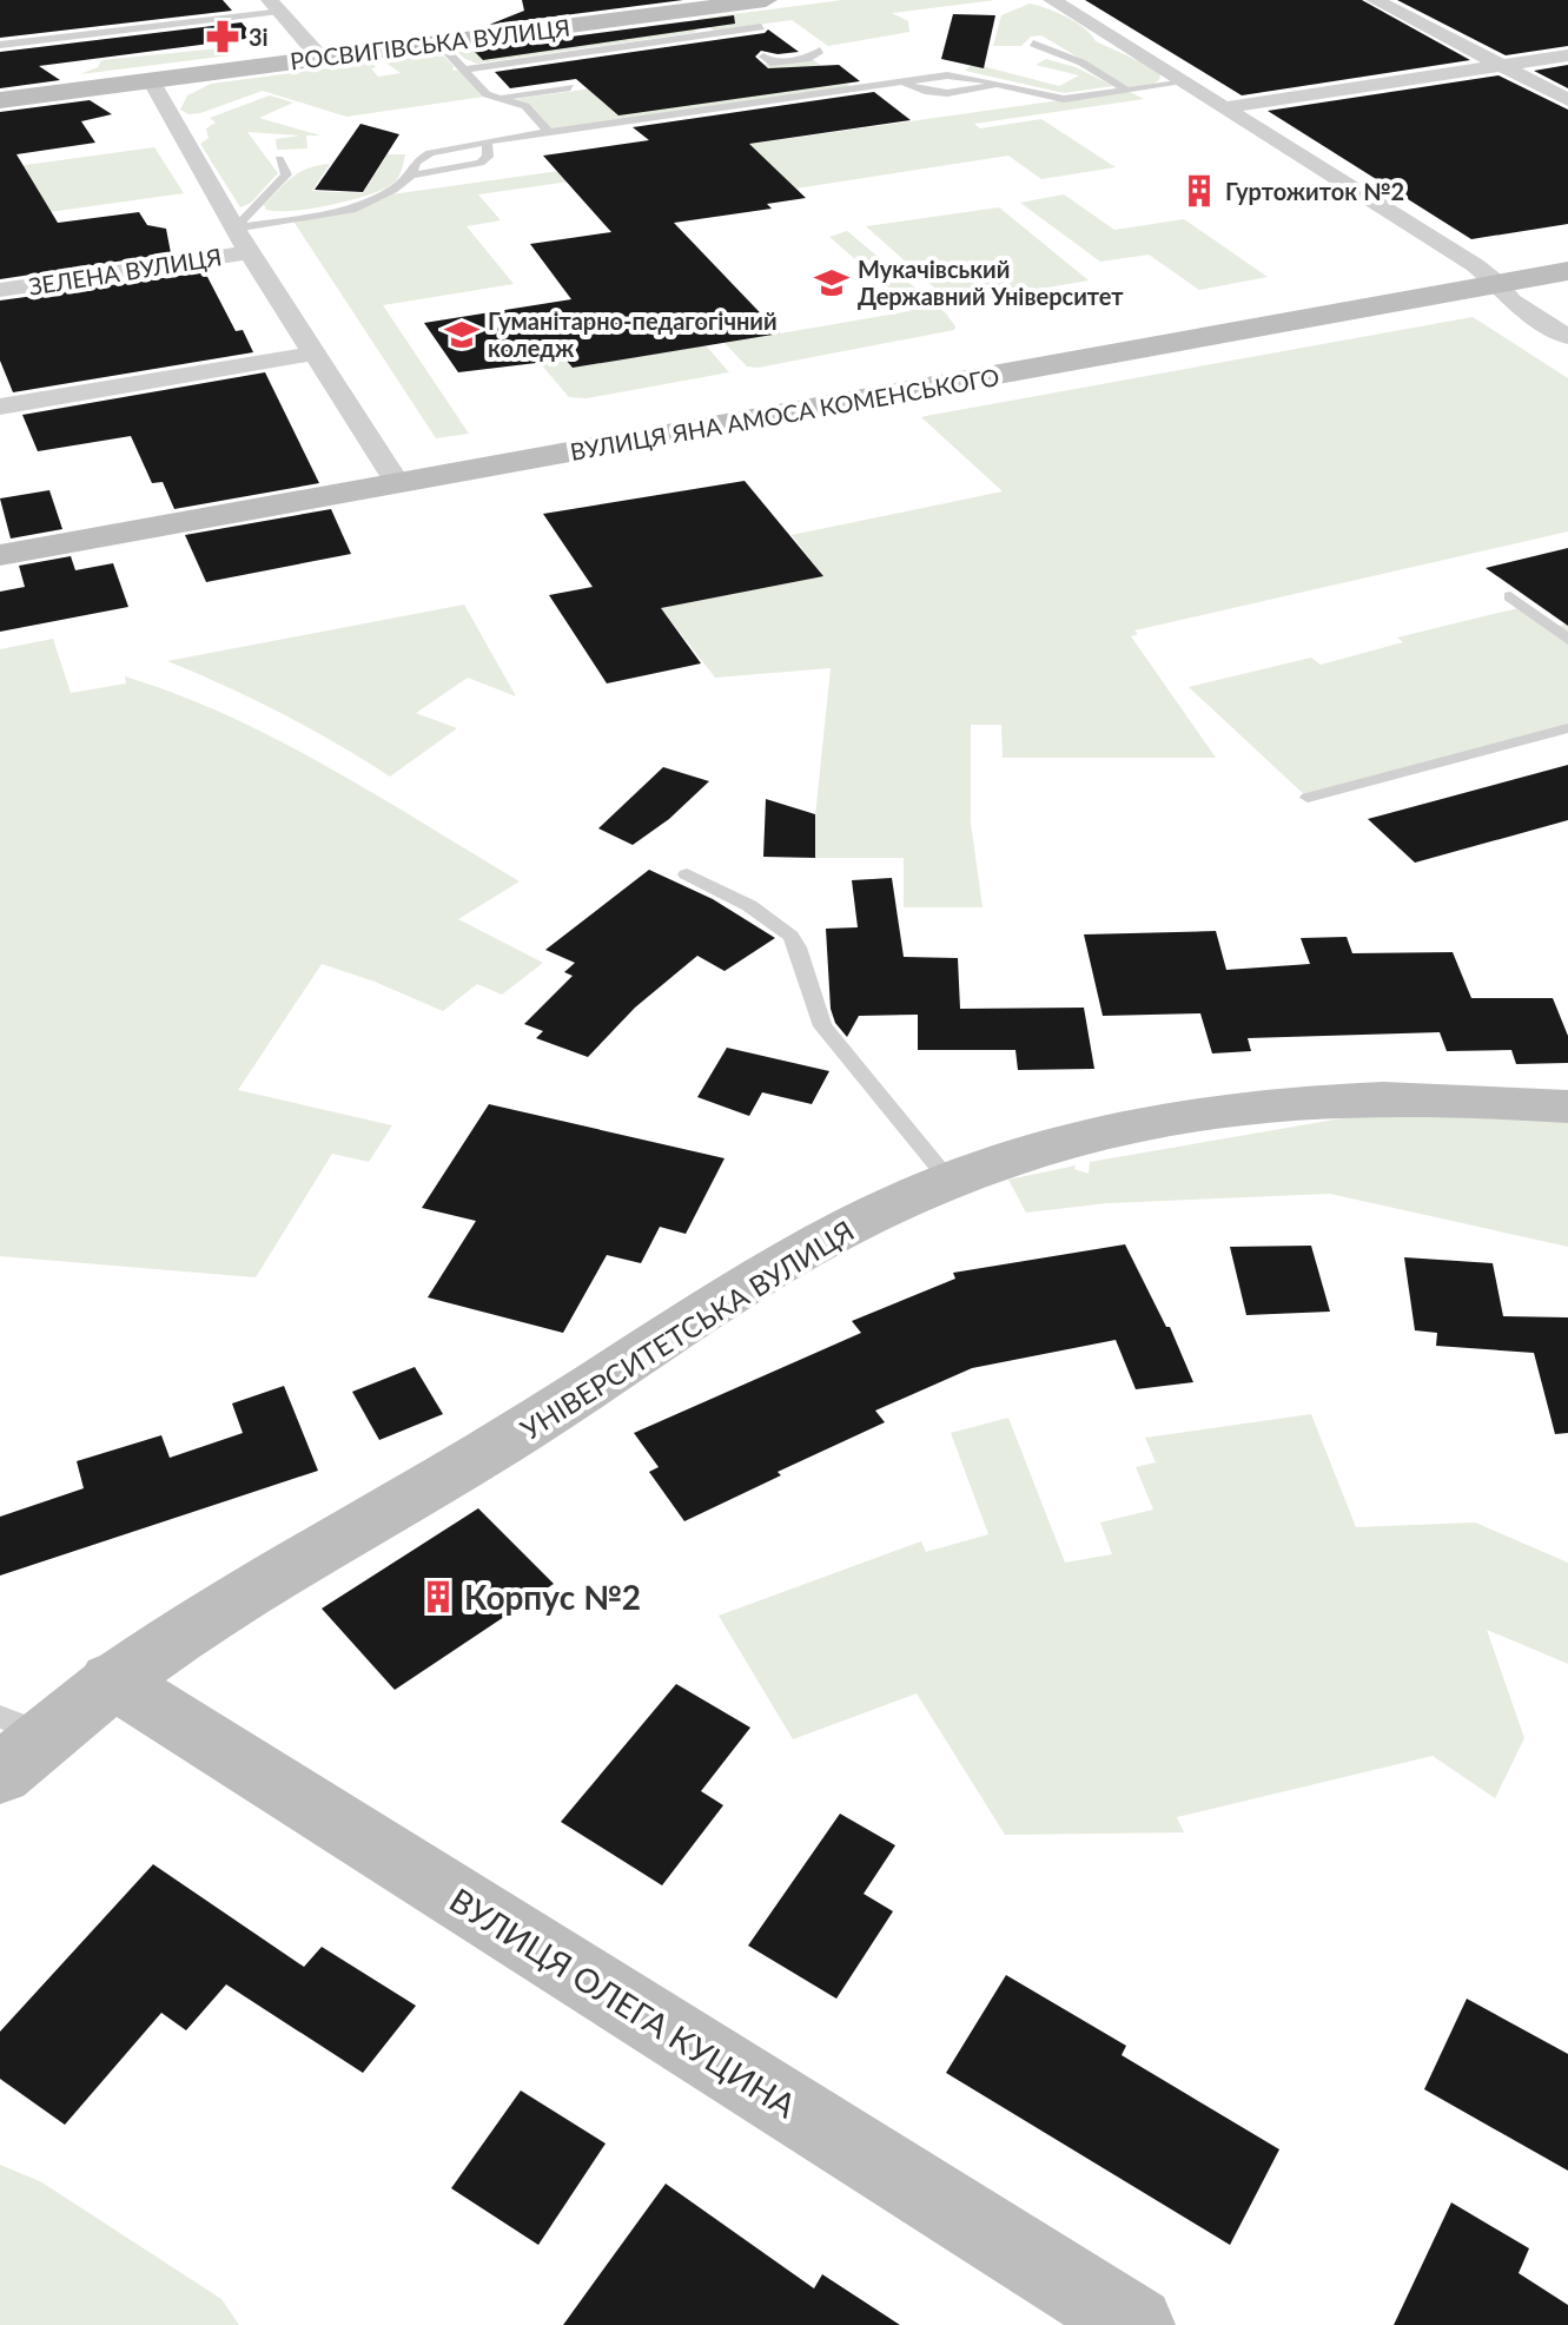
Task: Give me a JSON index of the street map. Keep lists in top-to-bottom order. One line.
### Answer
{"streets":{"street":["РОСВИГІВСЬКА ВУЛИЦЯ","ЗЕЛЕНА ВУЛИЦЯ","ВУЛИЦЯ ЯНА АМОСА КОМЕНСЬКОГО","УНІВЕРСИТЕТСЬКА ВУЛИЦЯ","ВУЛИЦЯ ОЛЕГА КУЦИНА"]},"crossings":[["УНІВЕРСИТЕТСЬКА ВУЛИЦЯ","ВУЛИЦЯ ОЛЕГА КУЦИНА"]],"places":{"pharmacy":["3і"],"building":["Гуртожиток №2","Корпус №2"],"school or university":["Мукачівський Державний Університет","Гуманітарно-педагогічний коледж"]}}
